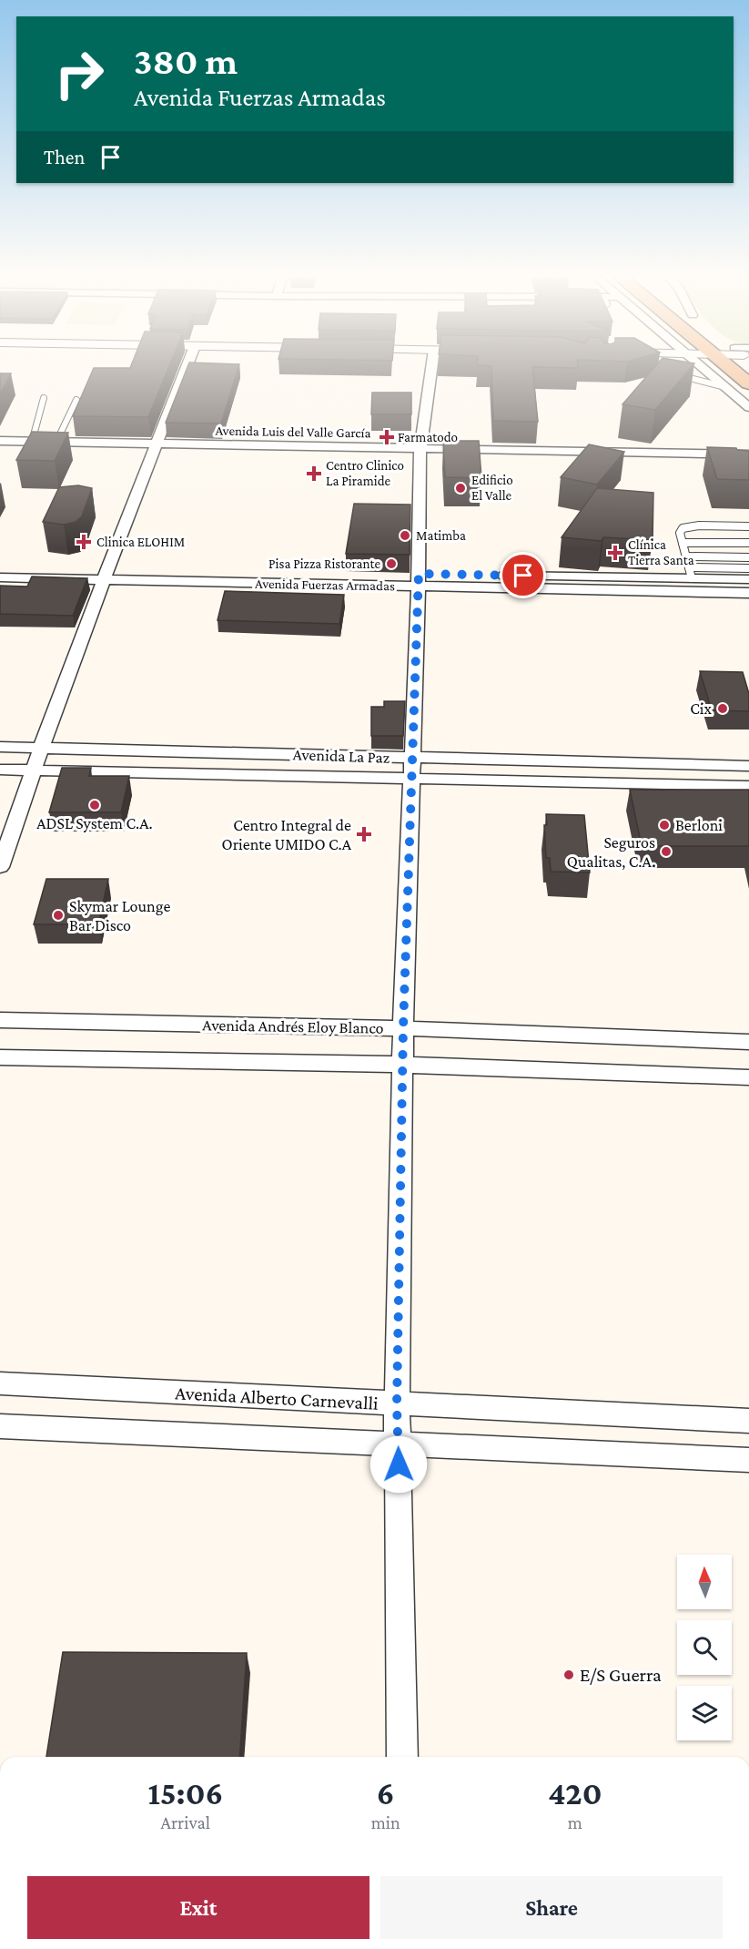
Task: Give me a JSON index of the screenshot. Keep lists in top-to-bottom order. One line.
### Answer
{"streets":{"street":["Avenida Luis del Valle García","Avenida Fuerzas Armadas","Avenida La Paz","Avenida Andrés Eloy Blanco","Avenida Alberto Carnevalli"]},"places":{"health":["Farmatodo","Centro Clinico La Piramide","Clinica ELOHIM","Clínica Tierra Santa","Centro Integral de Oriente UMIDO C.A"],"other":["Edificio El Valle","Matimba","Pisa Pizza Ristorante","Cix","ADSL System C.A.","Berloni","Seguros Qualitas, C.A.","Skymar Lounge Bar Disco","E/S Guerra"]},"north":"top","page":{"turn":["380 m","Avenida Fuerzas Armadas"],"then":"Then","eta":["15:06","Arrival","6","min","420","m"],"buttons":["Exit","Share"]}}
